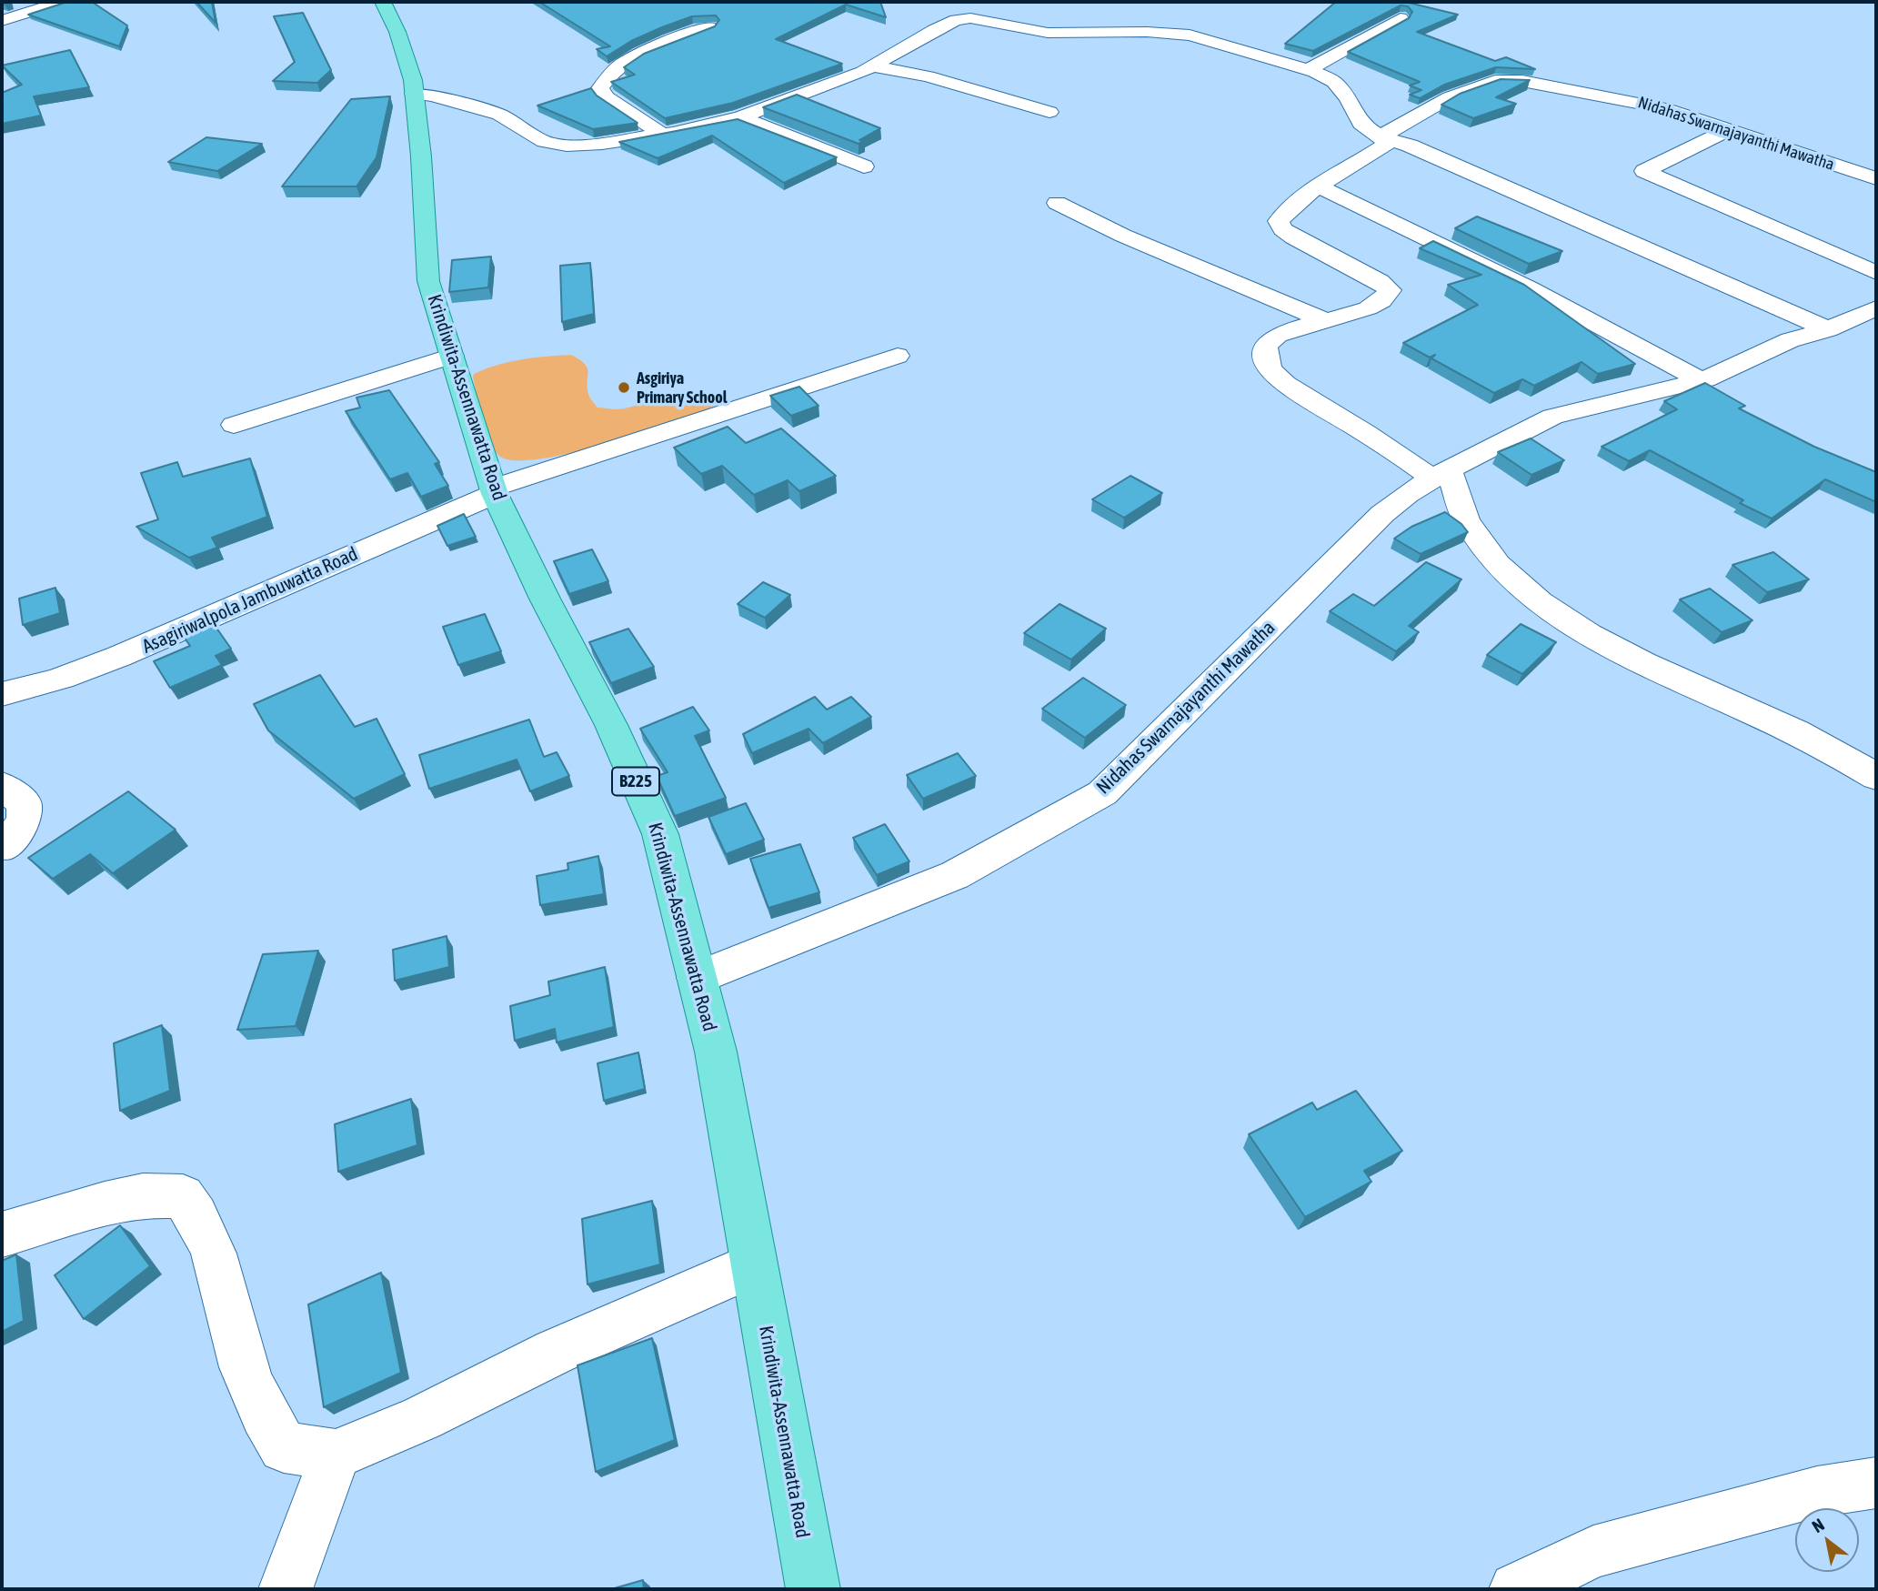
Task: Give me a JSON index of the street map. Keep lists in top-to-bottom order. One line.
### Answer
{"streets":{"main road":["Krindiwita-Assennawatta Road","B225"],"street":["Nidahas Swarnajayanthi Mawatha","Asagiriwalpola Jambuwatta Road"]},"crossings":[["Nidahas Swarnajayanthi Mawatha","Krindiwita-Assennawatta Road"],["Krindiwita-Assennawatta Road","Asagiriwalpola Jambuwatta Road"]],"places":["Asgiriya Primary School"],"north":"top left"}
